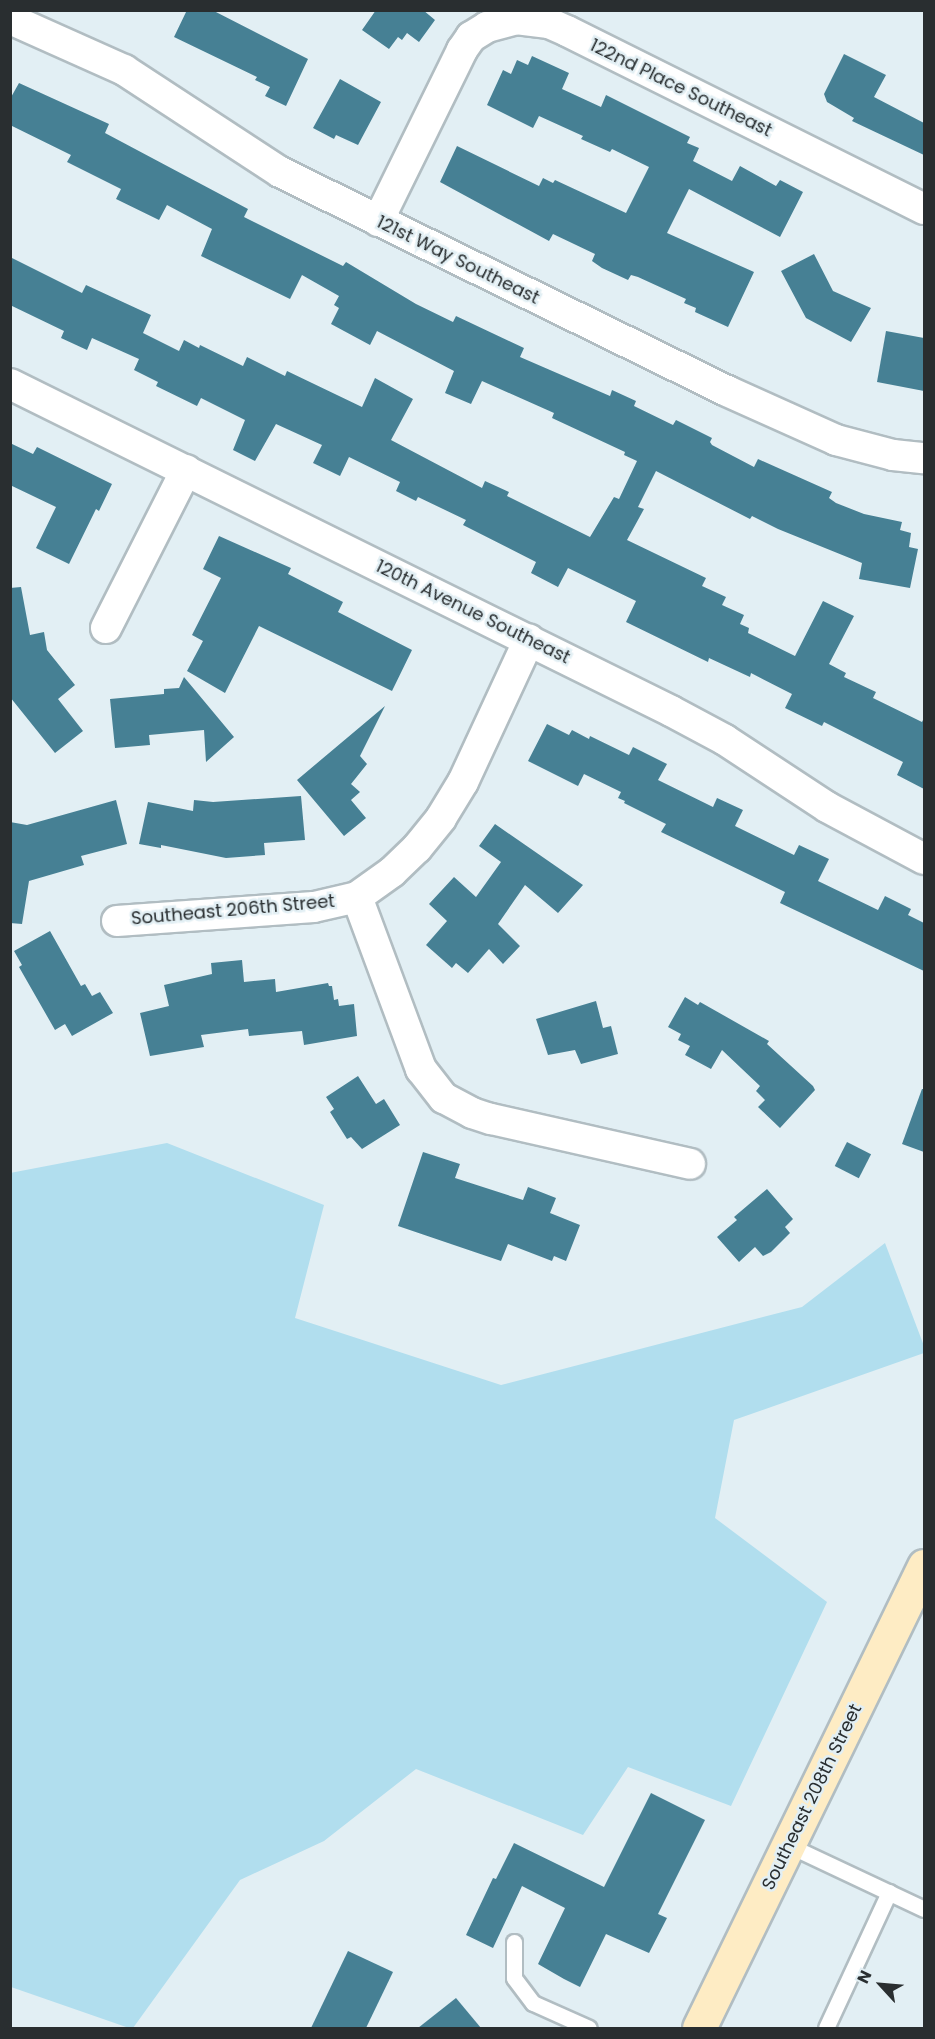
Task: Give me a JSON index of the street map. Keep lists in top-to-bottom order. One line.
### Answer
{"streets":{"main road":["Southeast 208th Street"],"street":["122nd Place Southeast","121st Way Southeast","120th Avenue Southeast","Southeast 206th Street"]},"crossings":[["122nd Place Southeast","121st Way Southeast"],["120th Avenue Southeast","Southeast 206th Street"]],"north":"top left"}
